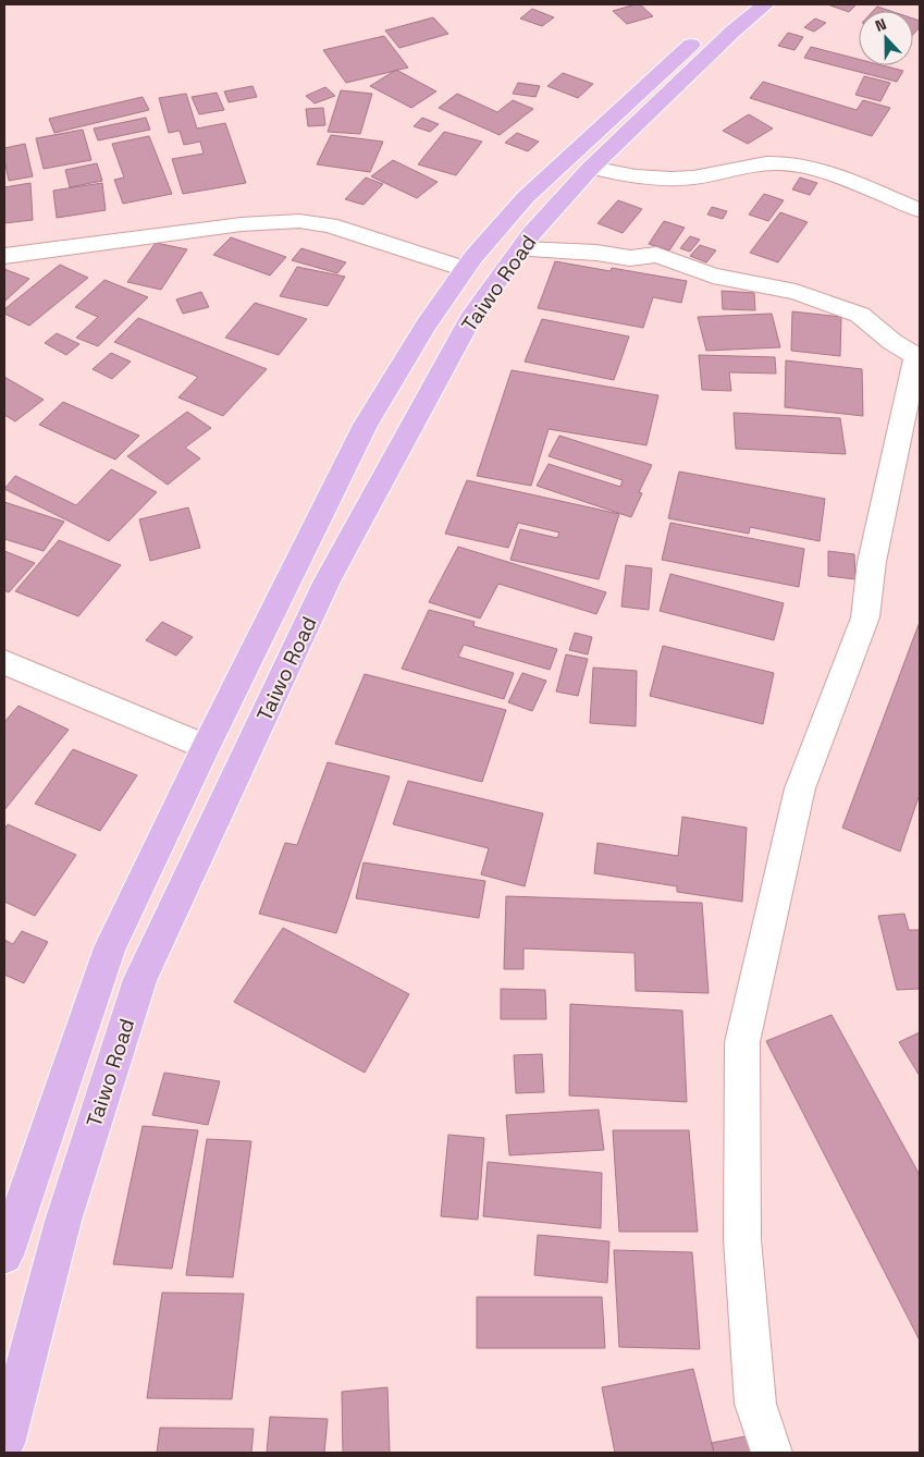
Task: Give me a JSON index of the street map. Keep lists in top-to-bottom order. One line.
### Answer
{"streets":{"main road":["Taiwo Road"]},"north":"top"}
